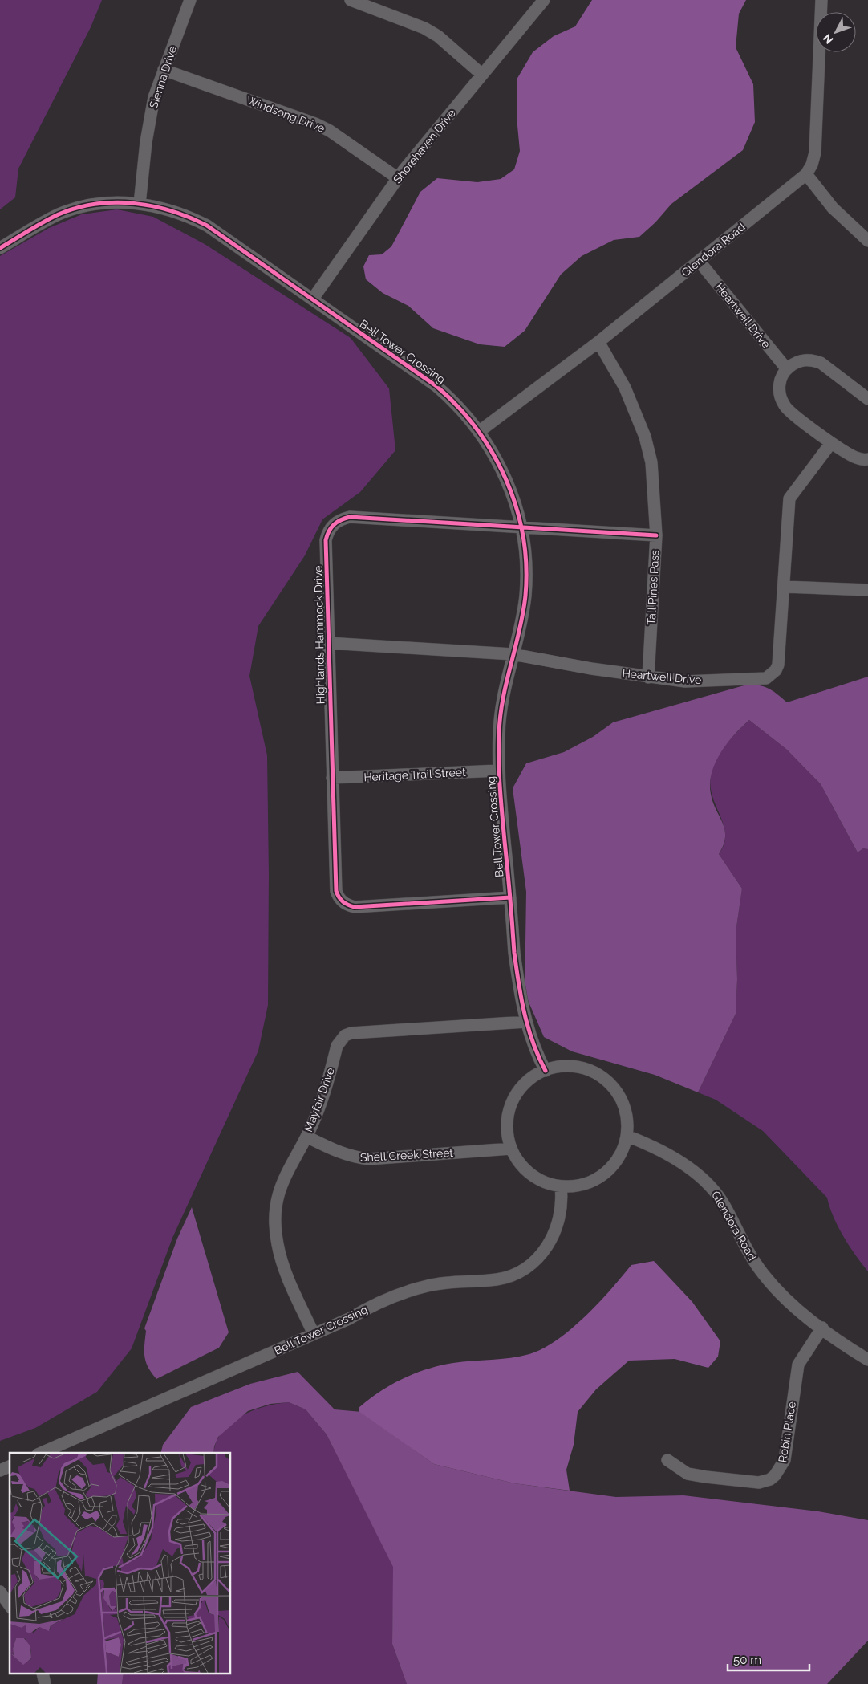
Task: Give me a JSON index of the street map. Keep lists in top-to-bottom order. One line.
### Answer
{"streets":{"street":["Sienna Drive","Windsong Drive","Shorehaven Drive","Glendora Road","Heartwell Drive","Bell Tower Crossing","Tall Pines Pass","Highlands Hammock Drive","Heritage Trail Street","Mayfair Drive","Shell Creek Street","Robin Place"]},"crossings":[["Sienna Drive","Windsong Drive"],["Sienna Drive","Bell Tower Crossing"],["Windsong Drive","Shorehaven Drive"],["Shorehaven Drive","Bell Tower Crossing"],["Glendora Road","Heartwell Drive"],["Glendora Road","Bell Tower Crossing"],["Glendora Road","Tall Pines Pass"],["Glendora Road","Shell Creek Street"],["Glendora Road","Robin Place"],["Heartwell Drive","Bell Tower Crossing"],["Heartwell Drive","Tall Pines Pass"],["Heartwell Drive","Highlands Hammock Drive"],["Bell Tower Crossing","Highlands Hammock Drive"],["Bell Tower Crossing","Heritage Trail Street"],["Bell Tower Crossing","Mayfair Drive"],["Bell Tower Crossing","Shell Creek Street"],["Tall Pines Pass","Highlands Hammock Drive"],["Highlands Hammock Drive","Heritage Trail Street"],["Mayfair Drive","Shell Creek Street"]],"scale_bar":"50 m","north":"bottom left"}
